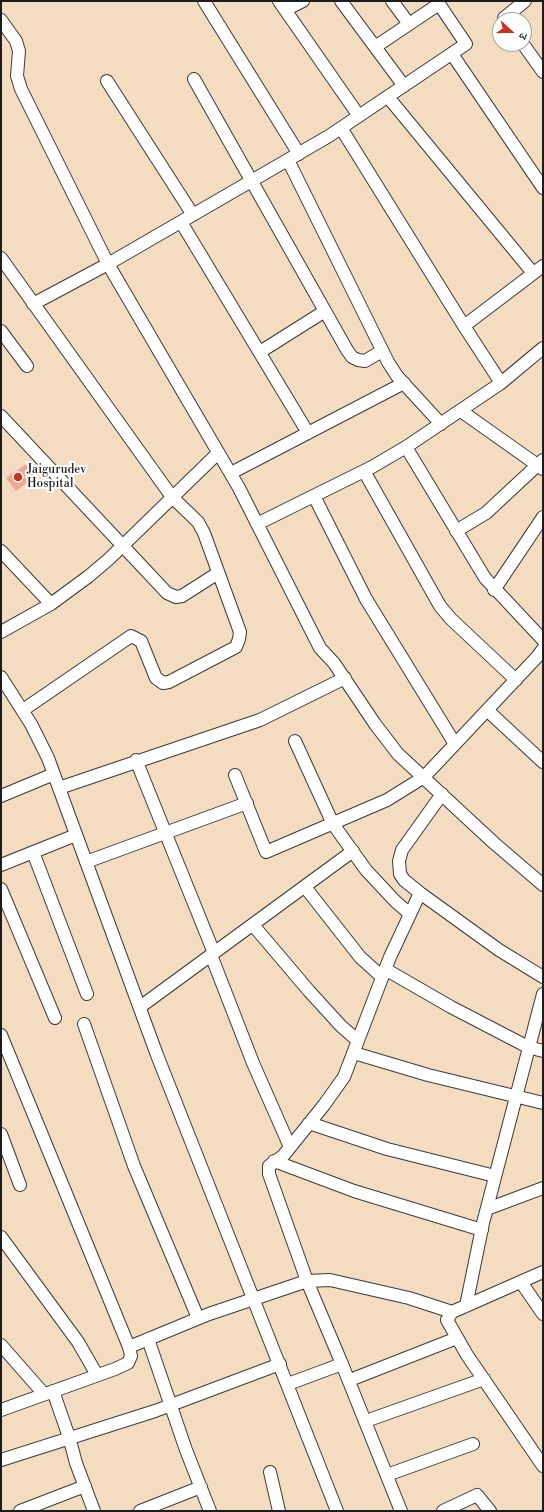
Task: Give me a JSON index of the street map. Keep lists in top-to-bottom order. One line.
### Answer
{"places":["Jaigurudev Hospital"],"north":"right"}
